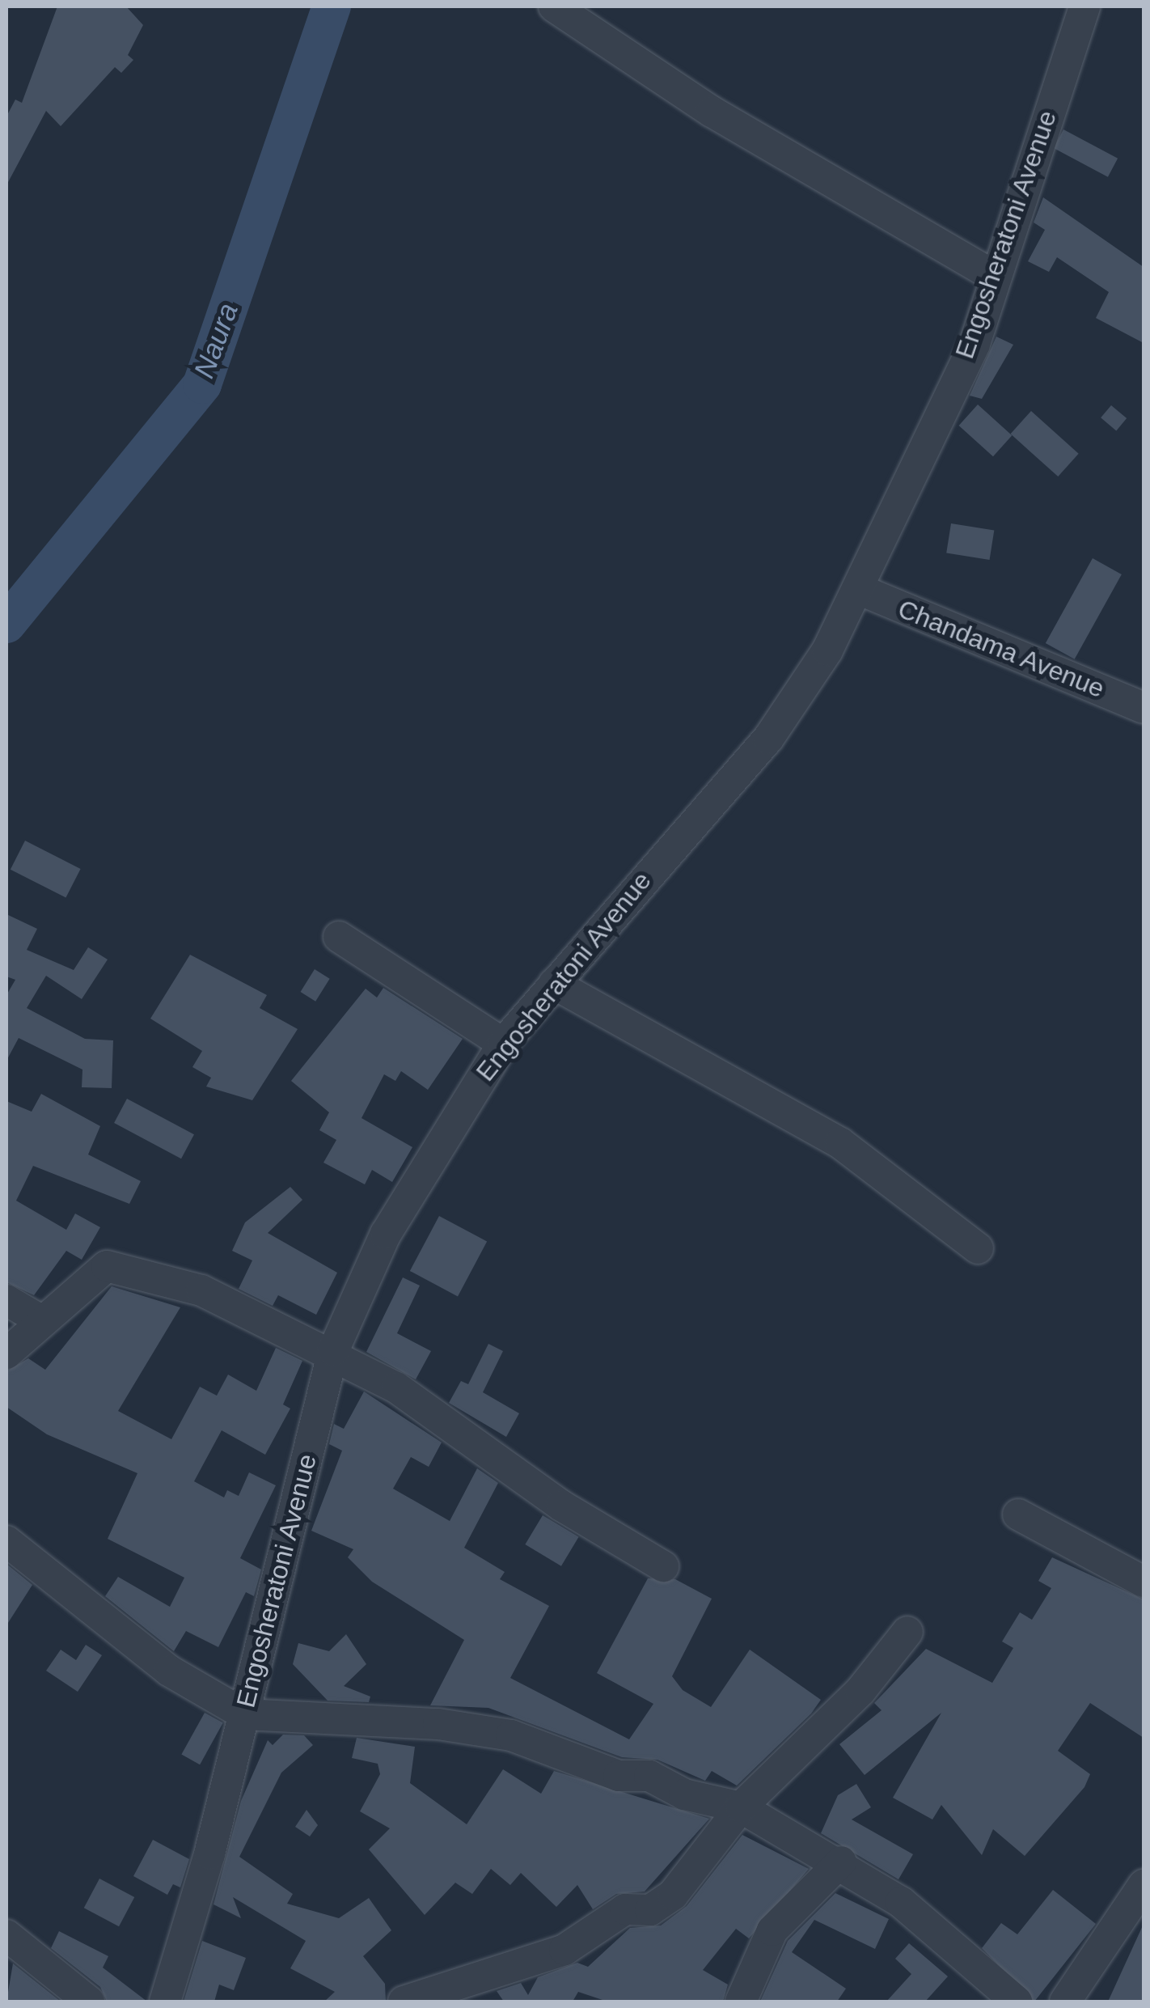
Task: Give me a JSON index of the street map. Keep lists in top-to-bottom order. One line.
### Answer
{"streets":{"street":["Engosheratoni Avenue","Chandama Avenue"]},"crossings":[["Engosheratoni Avenue","Chandama Avenue"]],"water":["Naura"]}
